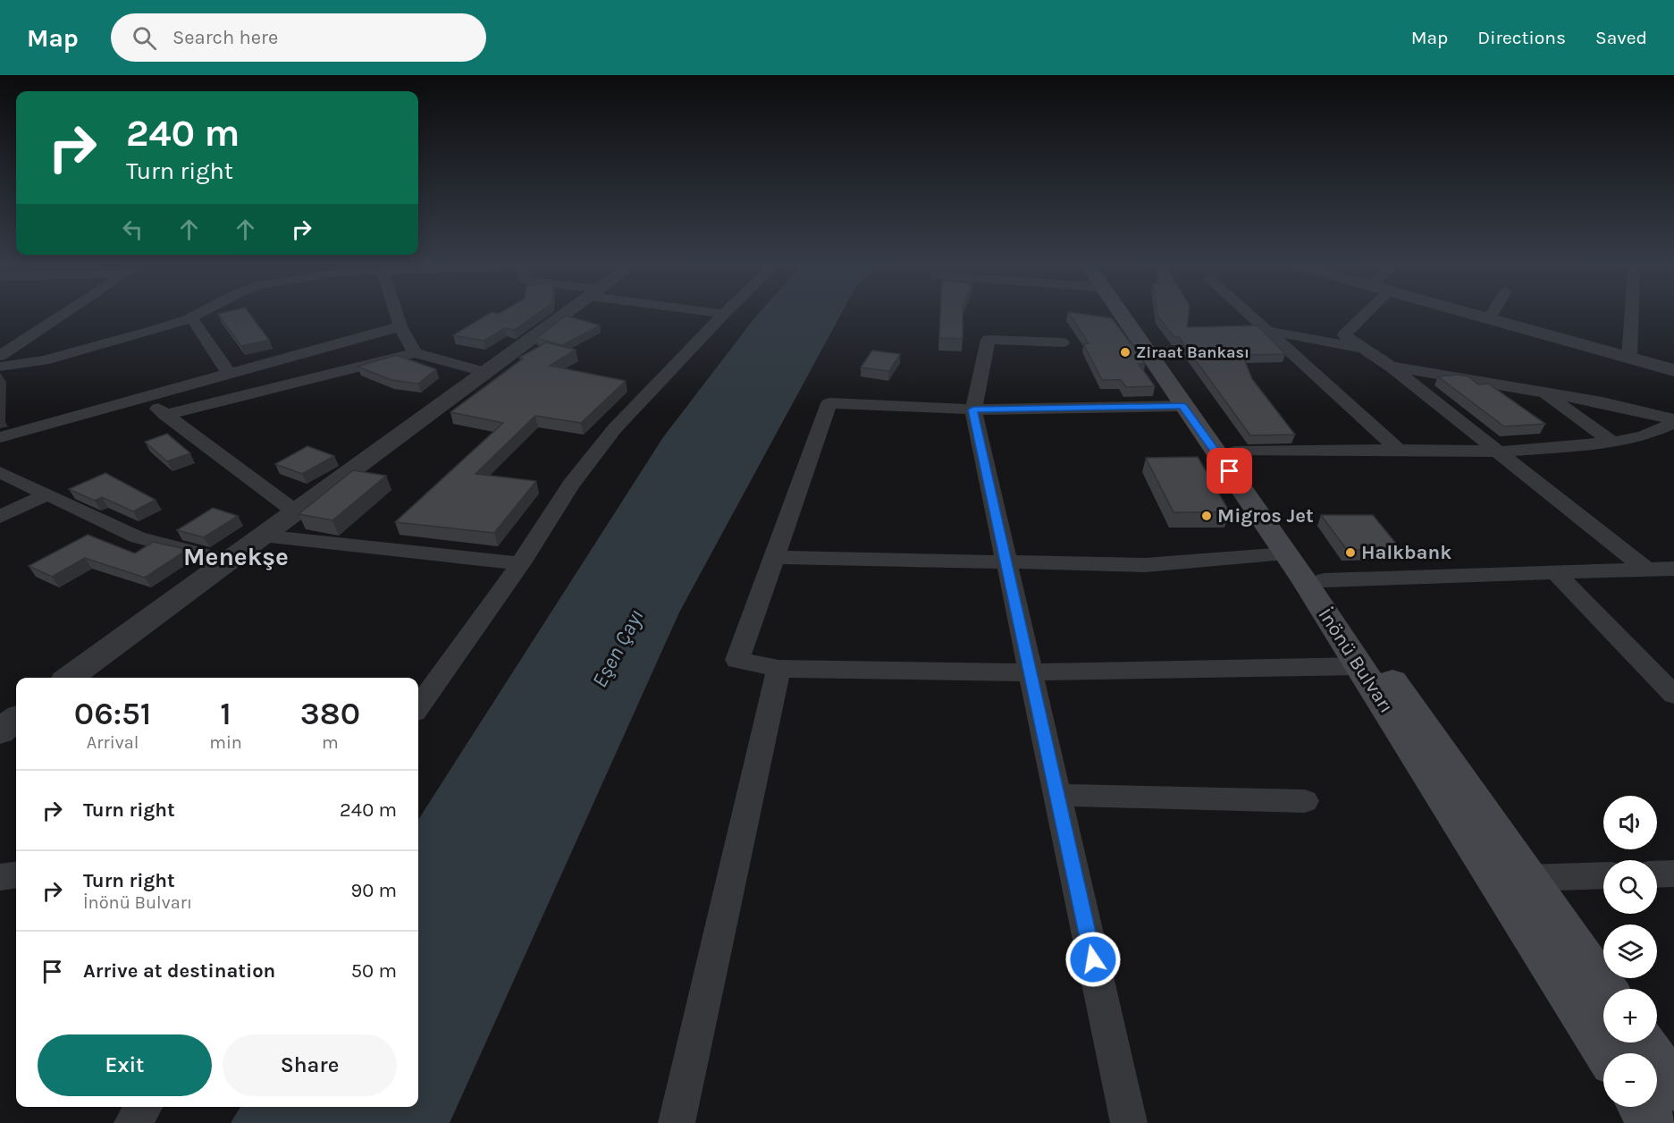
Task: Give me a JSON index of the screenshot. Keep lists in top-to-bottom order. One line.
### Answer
{"streets":{"main road":["İnönü Bulvarı"]},"districts":["Menekşe"],"water":["Eşen Çayı"],"places":["Ziraat Bankası","Migros Jet","Halkbank"],"page":{"header":"Map","search":"Search here","nav":["Map","Directions","Saved"],"turn":["240 m","Turn right"],"eta":["06:51","Arrival","1","min","380","m"],"list":[{"name":"Turn right","value":"240 m"},{"name":"Turn right","note":"İnönü Bulvarı","value":"90 m"},{"name":"Arrive at destination","value":"50 m"}],"map_buttons":["+","−"],"buttons":["Exit","Share"]}}
